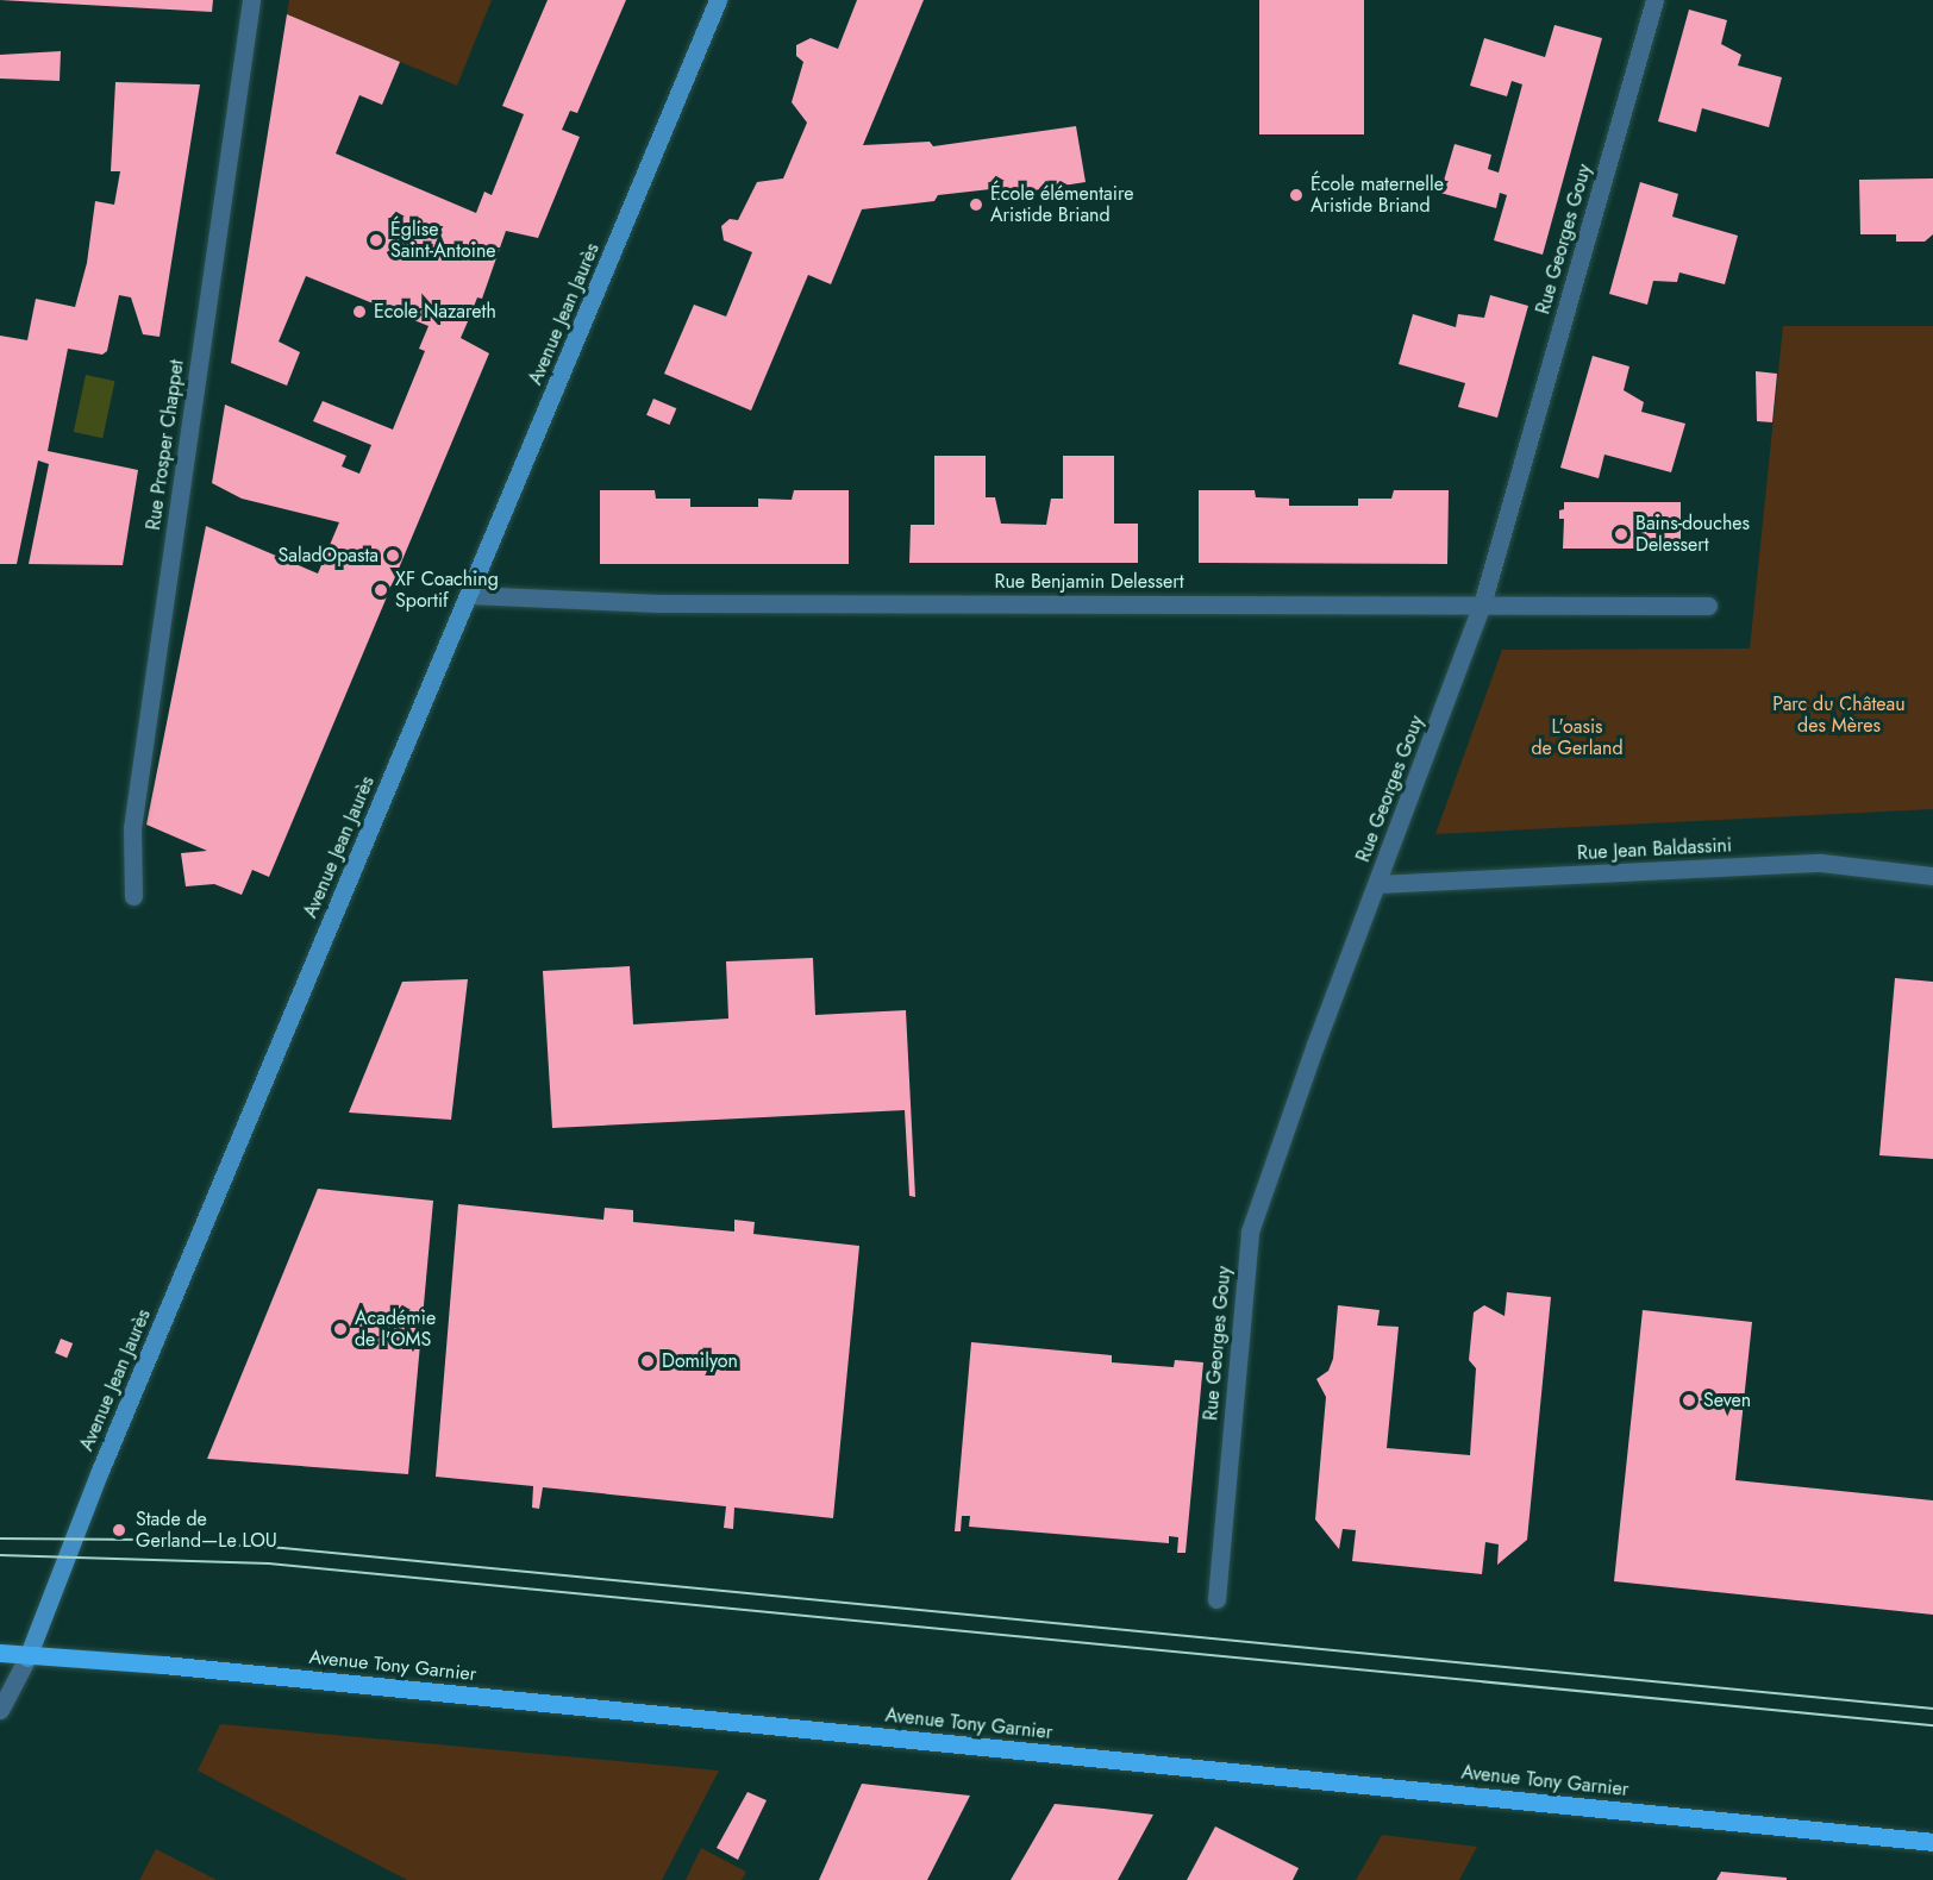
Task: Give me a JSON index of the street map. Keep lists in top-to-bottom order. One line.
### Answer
{"streets":{"main road":["Avenue Jean Jaurès","Avenue Tony Garnier"],"street":["Rue Georges Gouy","Rue Prosper Chappet","Rue Benjamin Delessert","Rue Jean Baldassini"]},"crossings":[["Rue Georges Gouy","Rue Benjamin Delessert"],["Rue Georges Gouy","Rue Jean Baldassini"],["Avenue Jean Jaurès","Rue Benjamin Delessert"],["Avenue Jean Jaurès","Avenue Tony Garnier"]],"parks":["Parc du Château des Mères","L'oasis de Gerland"],"places":["École maternelle Aristide Briand","École élémentaire Aristide Briand","Église Saint-Antoine","Ecole Nazareth","Bains-douches Delessert","SaladOpasta","XF Coaching Sportif","Académie de l'OMS","Domilyon","Seven","Stade de Gerland—Le LOU"]}
